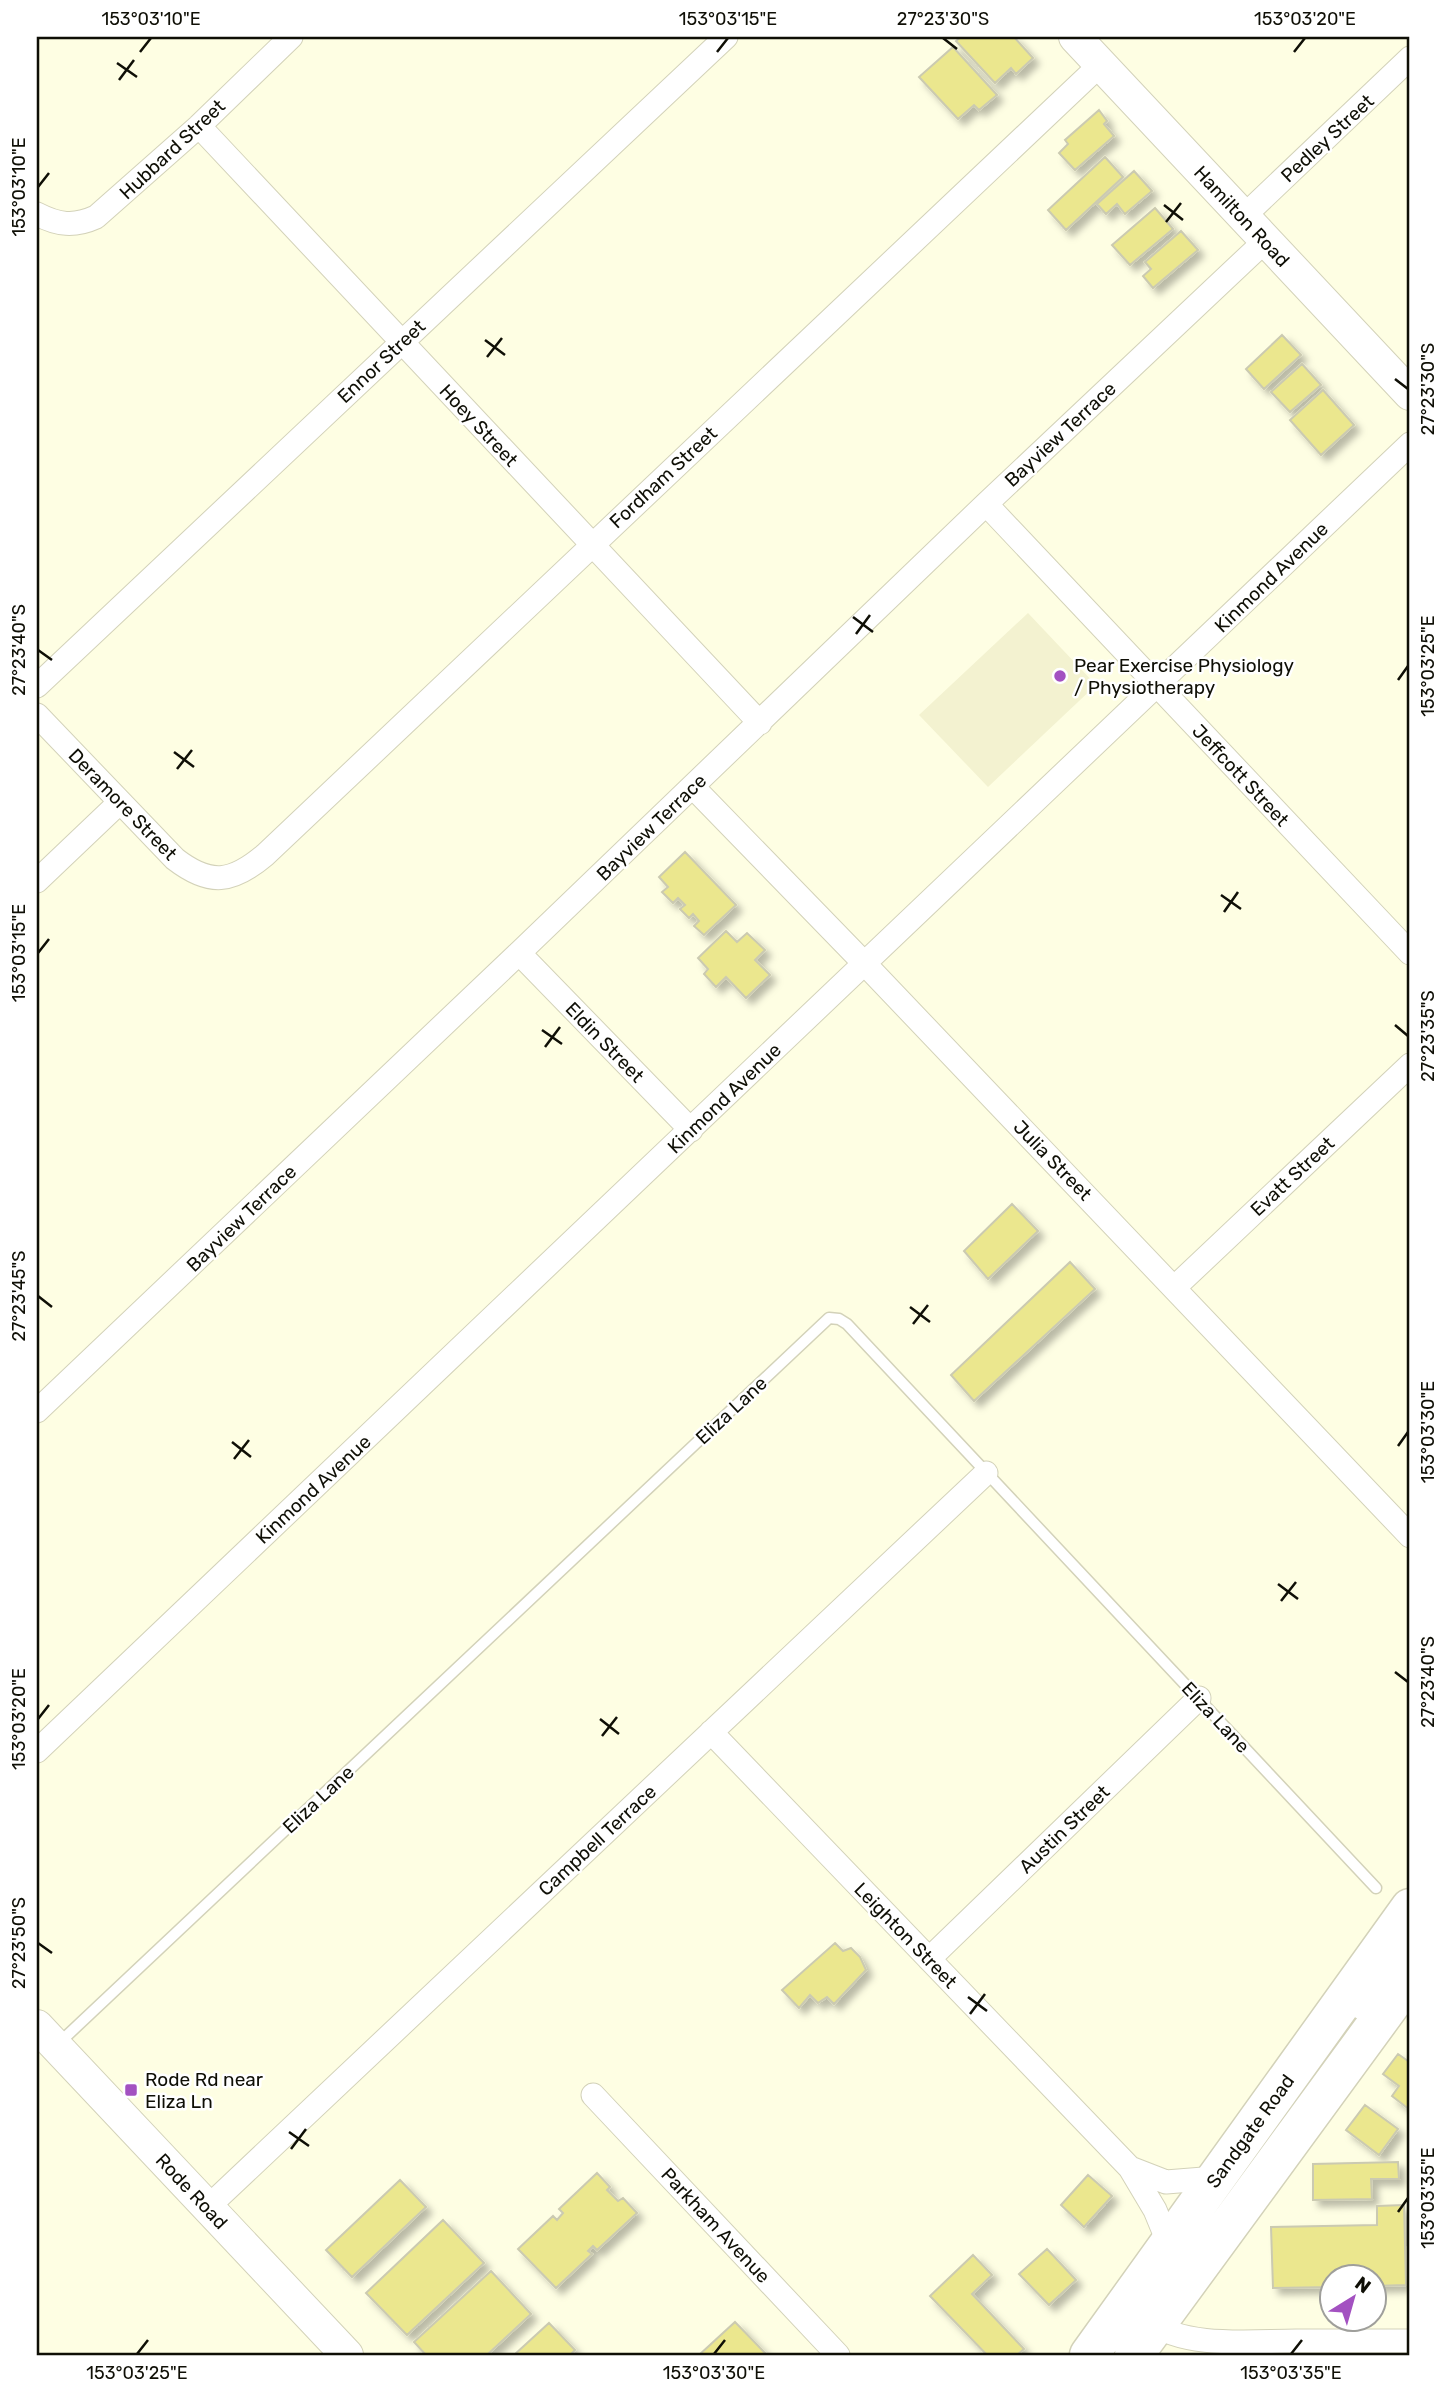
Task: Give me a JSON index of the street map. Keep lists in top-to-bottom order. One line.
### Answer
{"streets":{"highway":["Sandgate Road"],"main road":["Hamilton Road","Rode Road"],"street":["Pedley Street","Hubbard Street","Ennor Street","Hoey Street","Bayview Terrace","Fordham Street","Kinmond Avenue","Jeffcott Street","Deramore Street","Eldin Street","Julia Street","Evatt Street","Austin Street","Campbell Terrace","Leighton Street","Parkham Avenue"],"lane":["Eliza Lane"]},"crossings":[["Pedley Street","Hamilton Road"],["Hubbard Street","Hoey Street"],["Hamilton Road","Bayview Terrace"],["Hamilton Road","Fordham Street"],["Ennor Street","Hoey Street"],["Hoey Street","Bayview Terrace"],["Hoey Street","Fordham Street"],["Bayview Terrace","Jeffcott Street"],["Bayview Terrace","Eldin Street"],["Bayview Terrace","Julia Street"],["Fordham Street","Deramore Street"],["Kinmond Avenue","Jeffcott Street"],["Kinmond Avenue","Eldin Street"],["Kinmond Avenue","Julia Street"],["Julia Street","Evatt Street"],["Eliza Lane","Austin Street"],["Eliza Lane","Campbell Terrace"],["Eliza Lane","Rode Road"],["Austin Street","Leighton Street"],["Campbell Terrace","Leighton Street"],["Campbell Terrace","Rode Road"],["Leighton Street","Sandgate Road"]],"places":{"other":["Pear Exercise Physiology / Physiotherapy"],"transit":["Rode Rd near Eliza Ln"]},"north":"top right","coordinates":["153°03'10\"E","153°03'15\"E","27°23'30\"S","153°03'20\"E","27°23'40\"S","153°03'25\"E","27°23'35\"S","27°23'45\"S","153°03'30\"E","27°23'50\"S","153°03'35\"E"]}
